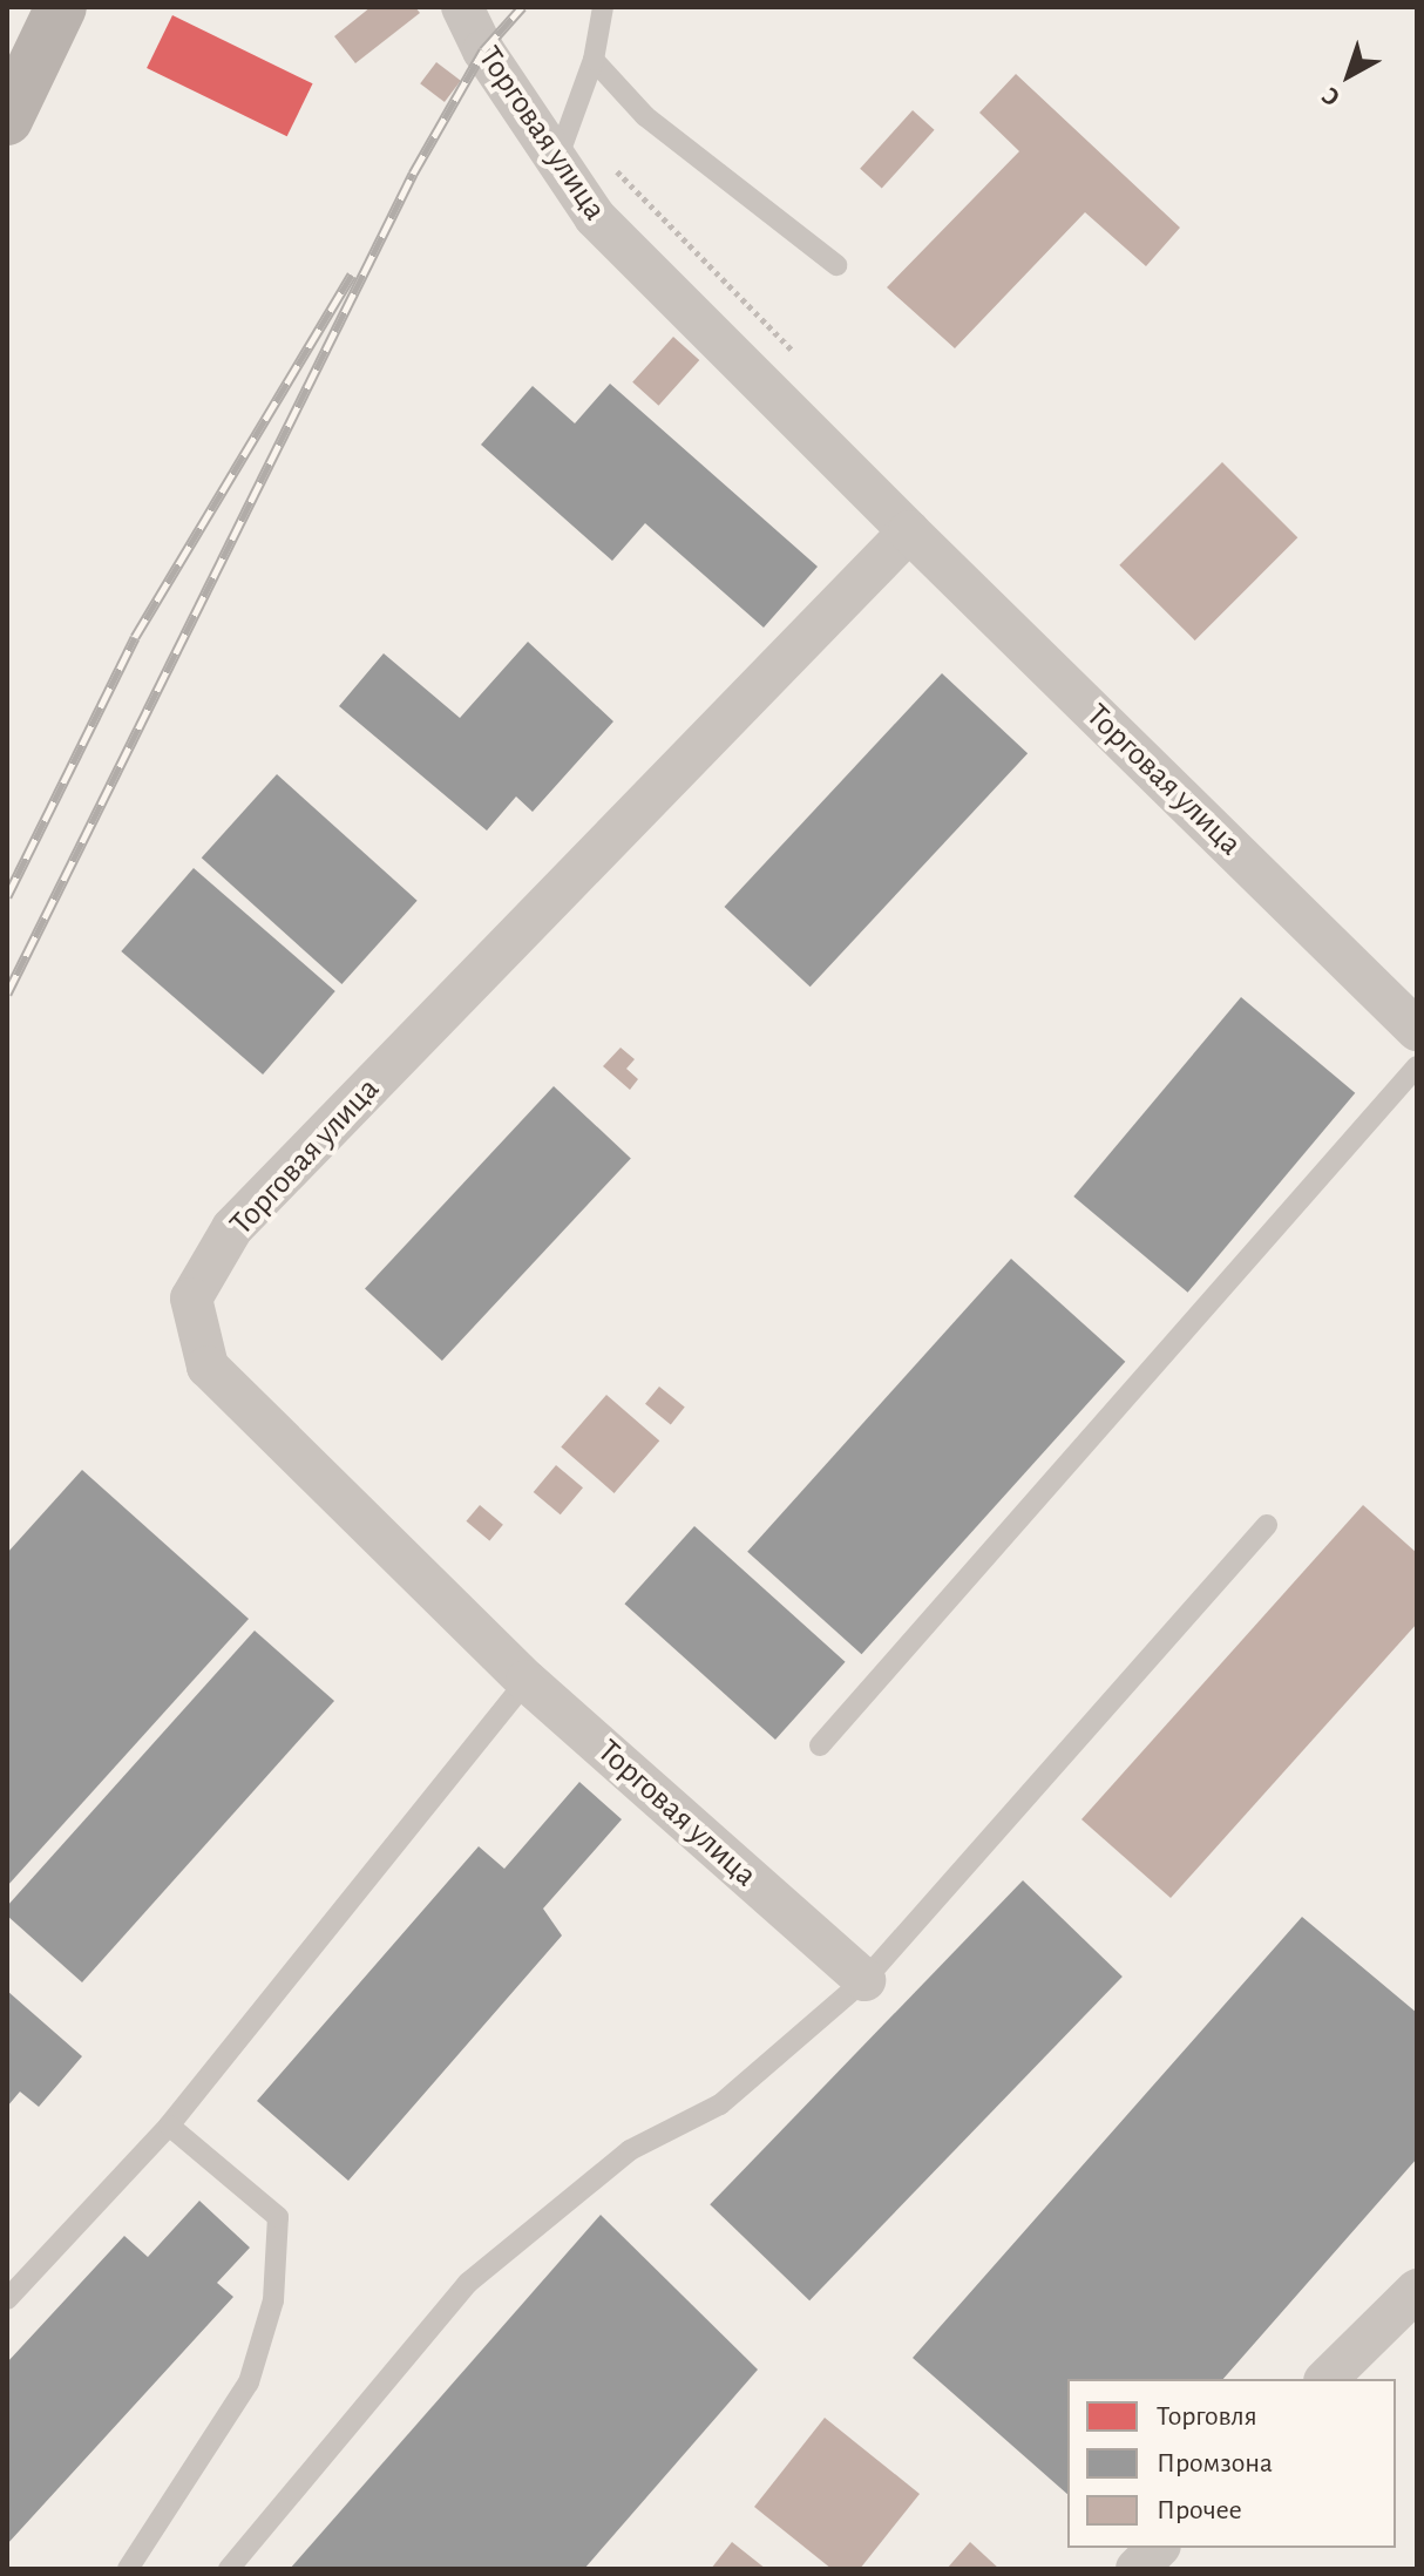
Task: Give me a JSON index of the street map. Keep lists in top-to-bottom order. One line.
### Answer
{"streets":{"street":["Торговая улица"]},"legend":["Торговля","Промзона","Прочее"],"north":"bottom left"}
